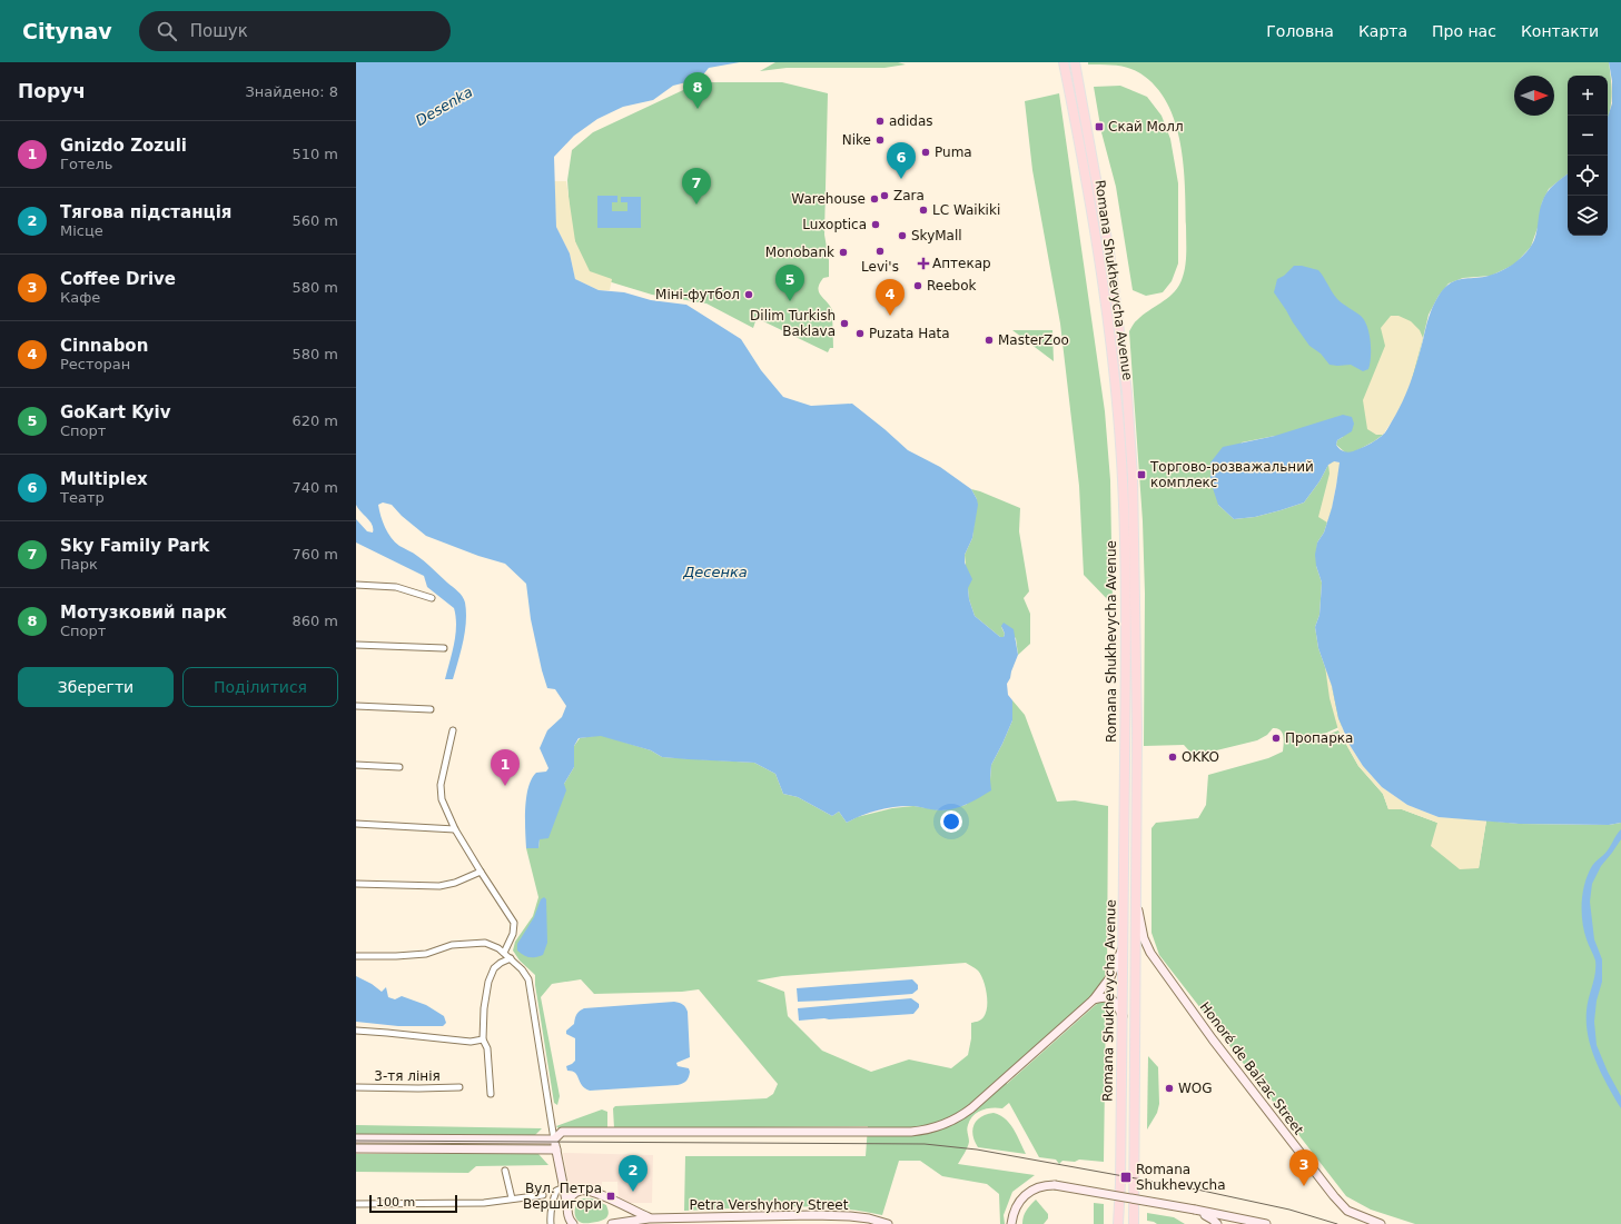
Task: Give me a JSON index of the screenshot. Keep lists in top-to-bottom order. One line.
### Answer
{"streets":{"main road":["Romana Shukhevycha Avenue","Honoré de Balzac Street","Petra Vershyhory Street"],"street":["3-тя лінія"]},"crossings":[["Romana Shukhevycha Avenue","Honoré de Balzac Street"]],"water":["Desenka","Десенка"],"places":{"other":["adidas","Nike","Puma","Zara","Warehouse","LC Waikiki","Luxoptica","SkyMall","Levi's","Monobank","Reebok","Міні-футбол","Dilim Turkish Baklava","Puzata Hata","MasterZoo","Пропарка","OKKO","WOG"],"transit":["Скай Молл","Торгово-розважальний комплекс","Romana Shukhevycha","Вул. Петра Вершигори"],"health":["Аптекар"]},"scale_bar":"100 m","north":"right","page":{"header":"Citynav","search":"Пошук","nav":["Головна","Карта","Про нас","Контакти"],"heading":["Поруч","Знайдено: 8"],"pins":["8","6","7","5","4","1","3","2"],"map_buttons":["+","−"],"list":[{"mark":"1","name":"Gnizdo Zozuli","note":"Готель","value":"510 m"},{"mark":"2","name":"Тягова пiдстанцiя","note":"Місце","value":"560 m"},{"mark":"3","name":"Coffee Drive","note":"Кафе","value":"580 m"},{"mark":"4","name":"Cinnabon","note":"Ресторан","value":"580 m"},{"mark":"5","name":"GoKart Kyiv","note":"Спорт","value":"620 m"},{"mark":"6","name":"Multiplex","note":"Театр","value":"740 m"},{"mark":"7","name":"Sky Family Park","note":"Парк","value":"760 m"},{"mark":"8","name":"Мотузковий парк","note":"Спорт","value":"860 m"}],"buttons":["Зберегти","Поділитися"],"scale":"100 m"}}
